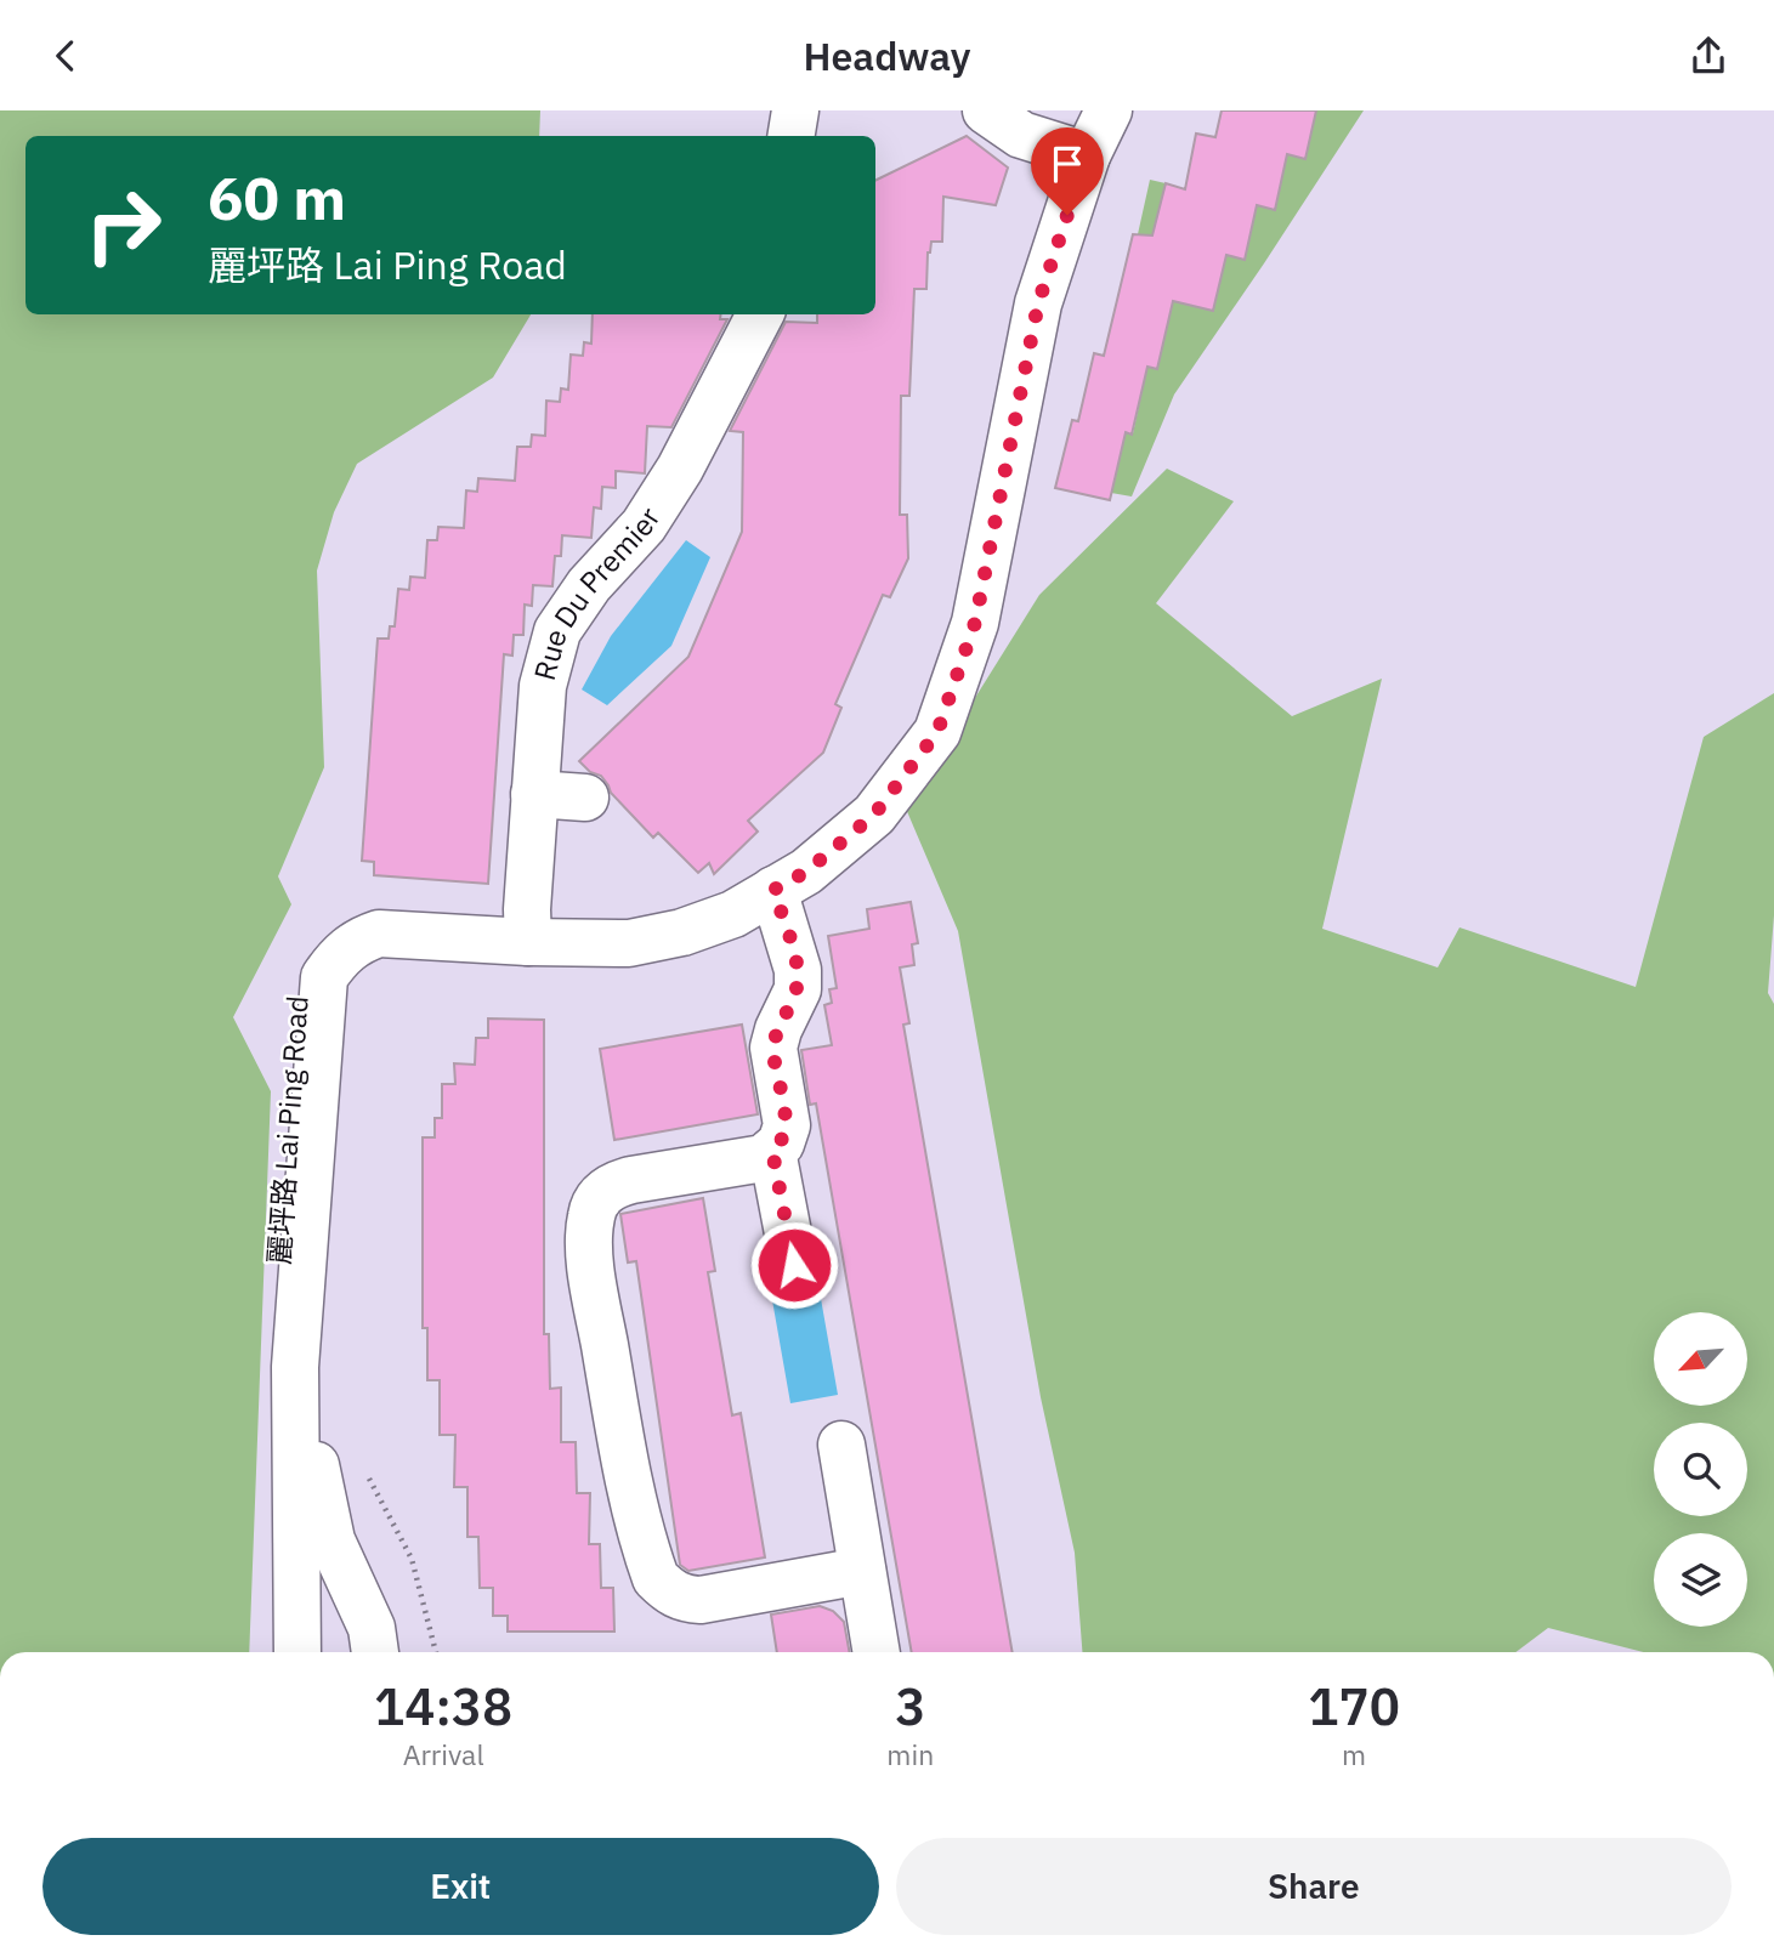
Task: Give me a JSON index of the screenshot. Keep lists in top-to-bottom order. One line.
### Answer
{"streets":{"street":["Rue Du Premier","麗坪路 Lai Ping Road"]},"crossings":[["Rue Du Premier","麗坪路 Lai Ping Road"]],"north":"bottom left","page":{"header":"Headway","turn":["60 m","麗坪路 Lai Ping Road"],"eta":["14:38","Arrival","3","min","170","m"],"buttons":["Exit","Share"]}}
